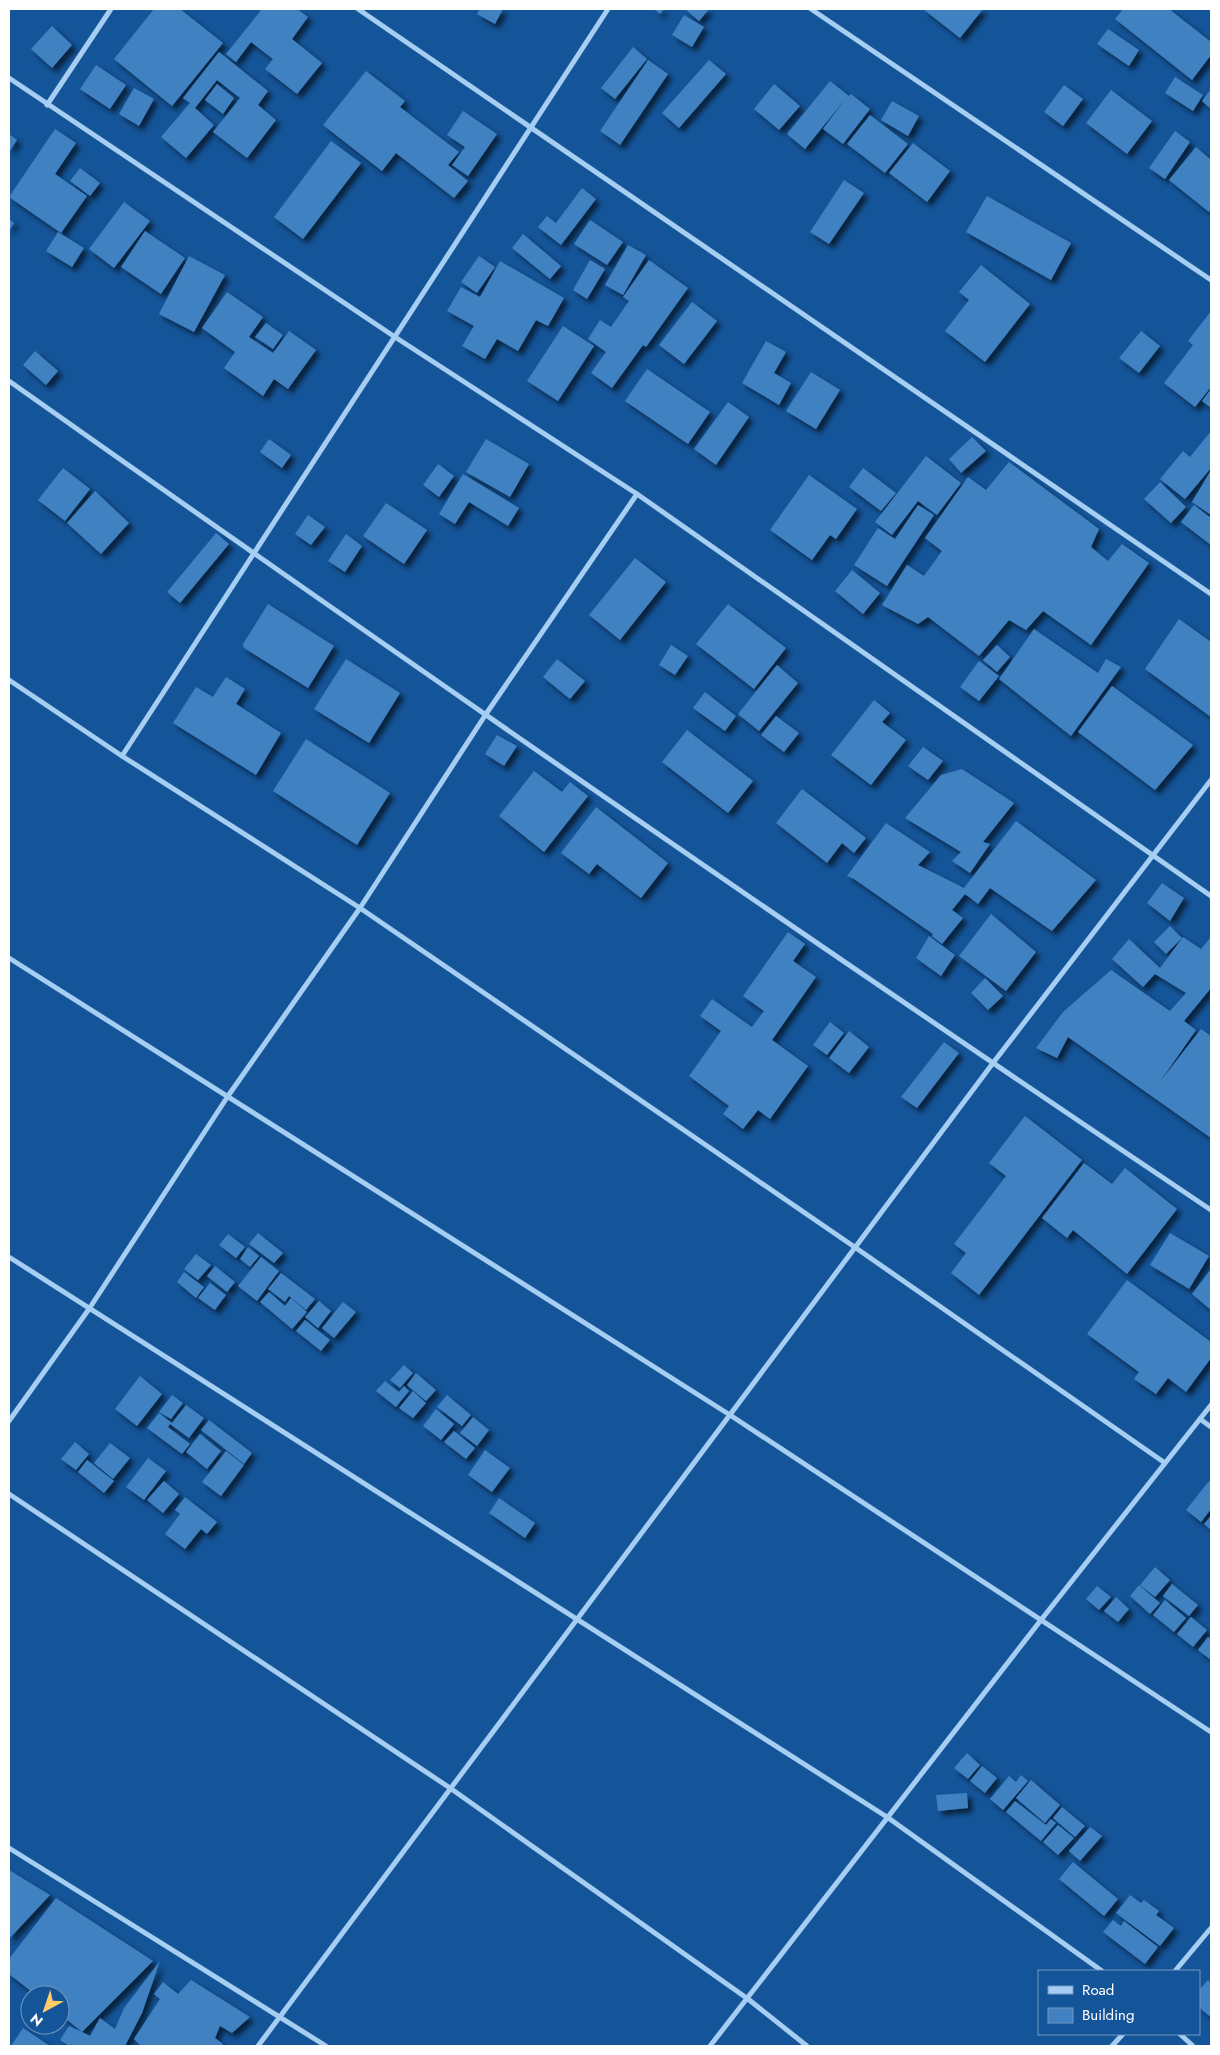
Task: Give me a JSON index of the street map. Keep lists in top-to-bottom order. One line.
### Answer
{"legend":["Road","Building"],"north":"bottom left"}
